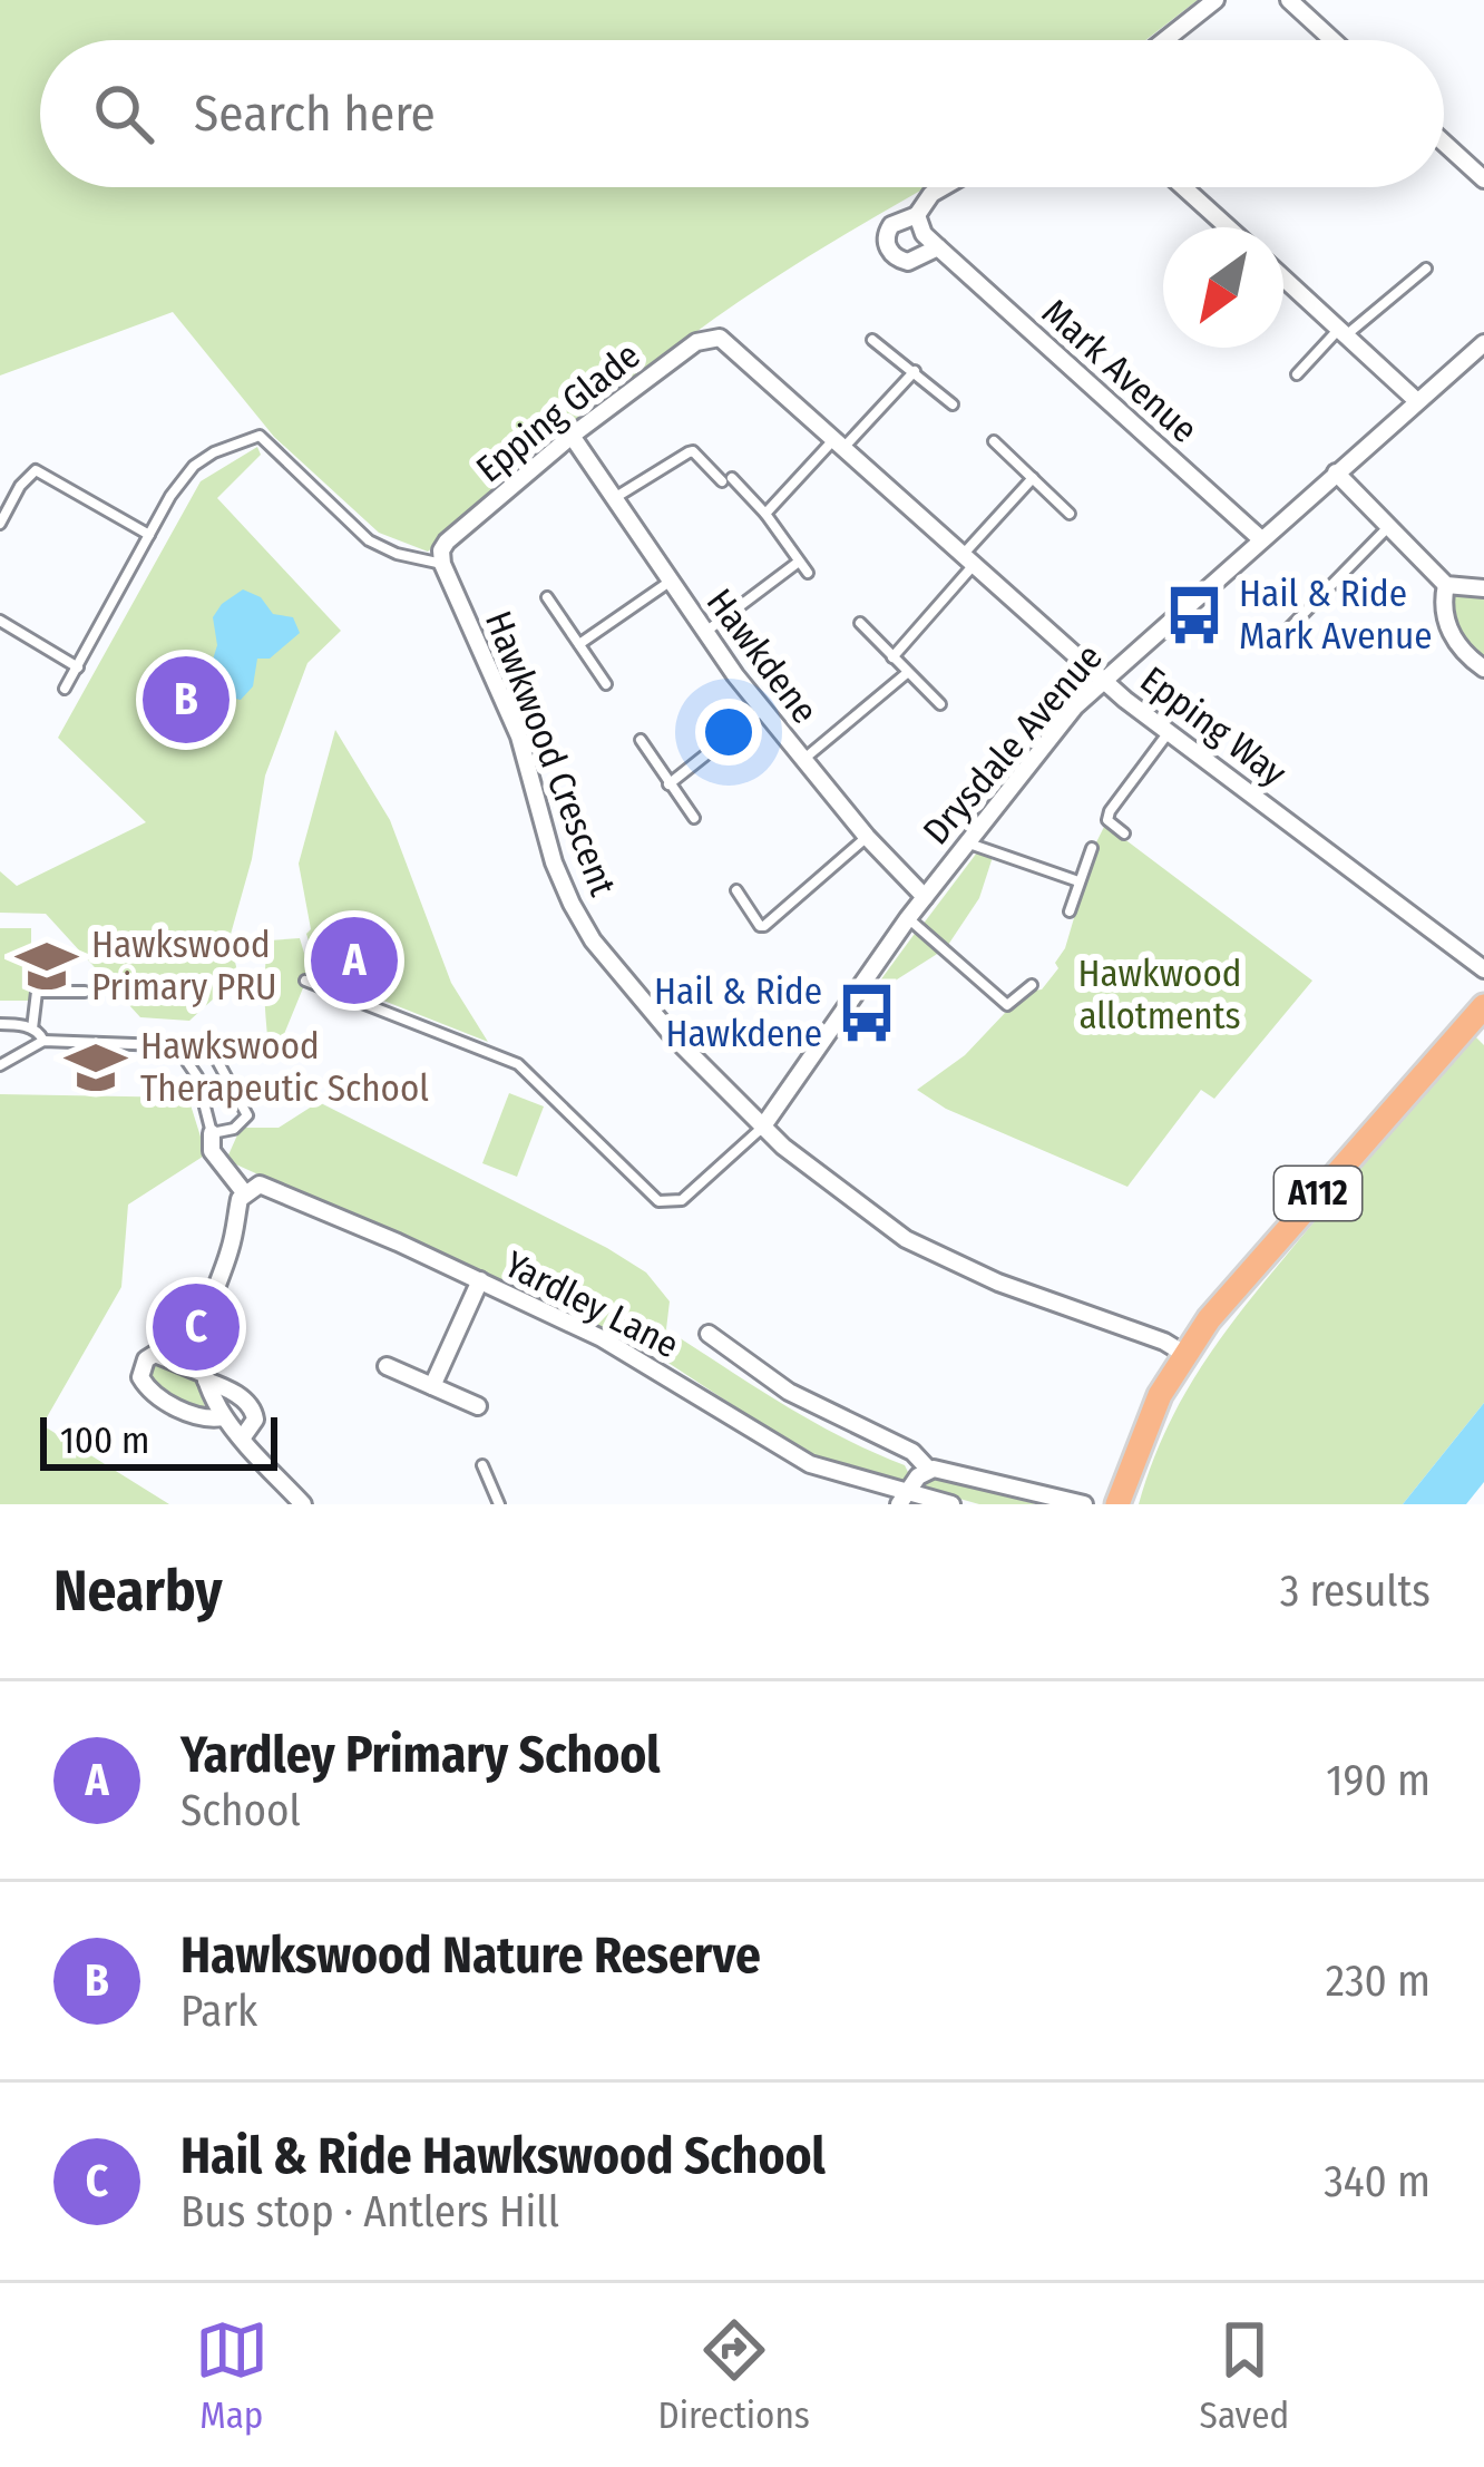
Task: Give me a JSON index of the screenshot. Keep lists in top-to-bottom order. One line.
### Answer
{"streets":{"main road":["A112"],"street":["Mark Avenue","Epping Glade","Hawkdene","Epping Way","Drysdale Avenue","Hawkwood Crescent","Yardley Lane"]},"crossings":[["Mark Avenue","Drysdale Avenue"],["Epping Glade","Hawkdene"],["Epping Glade","Epping Way"],["Epping Glade","Hawkwood Crescent"],["Hawkdene","Drysdale Avenue"],["Epping Way","Drysdale Avenue"],["Drysdale Avenue","Hawkwood Crescent"],["Hawkwood Crescent","A112"]],"parks":["Hawkwood allotments"],"places":{"bus stop":["Hail & Ride Mark Avenue","Hail & Ride Hawkdene"],"school or university":["Hawkswood Primary PRU","Hawkswood Therapeutic School"]},"scale_bar":"100 m","north":"bottom left","page":{"search":"Search here","pins":["B","A","C"],"scale":"100 m","heading":["Nearby","3 results"],"list":[{"mark":"A","name":"Yardley Primary School","note":"School","value":"190 m"},{"mark":"B","name":"Hawkswood Nature Reserve","note":"Park","value":"230 m"},{"mark":"C","name":"Hail & Ride Hawkswood School","note":"Bus stop · Antlers Hill","value":"340 m"}],"nav":["Map","Directions","Saved"]}}
